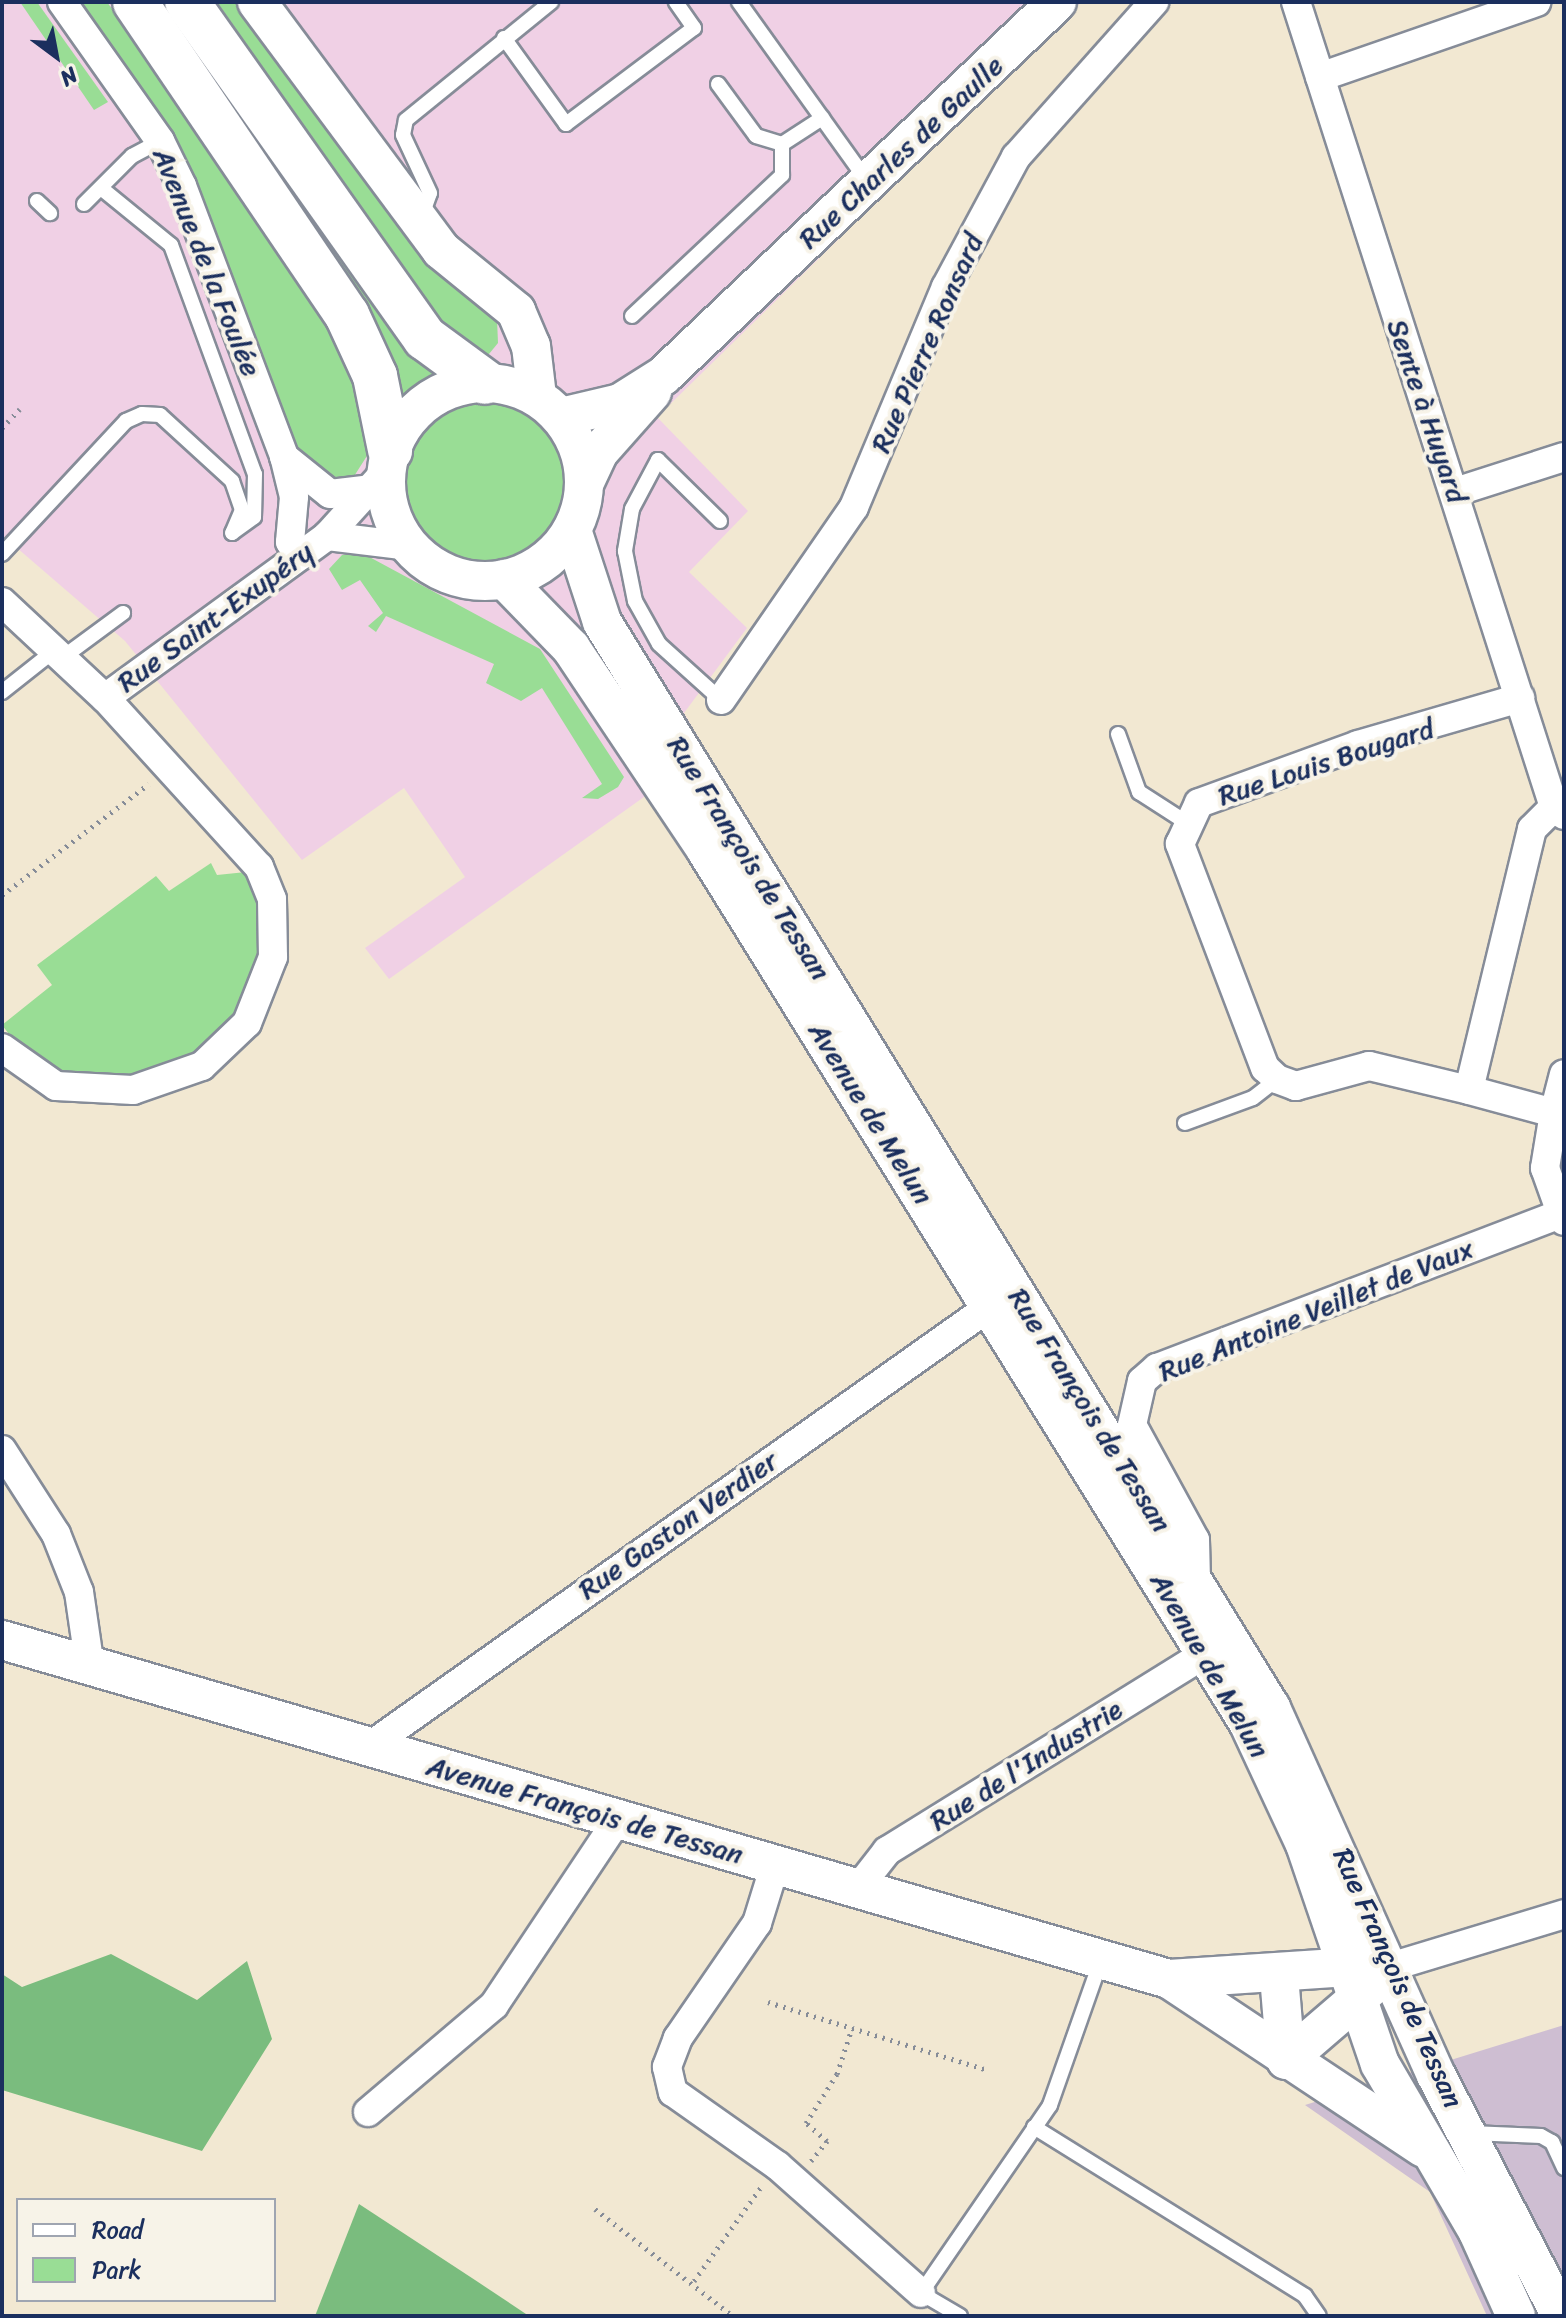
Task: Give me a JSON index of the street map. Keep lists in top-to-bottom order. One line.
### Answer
{"streets":{"main road":["Rue Charles de Gaulle","Rue François de Tessan","Avenue de Melun","Avenue François de Tessan"],"street":["Avenue de la Foulée","Rue Pierre Ronsard","Sente à Huyard","Rue Saint-Exupéry","Rue Louis Bougard","Rue Antoine Veillet de Vaux","Rue Gaston Verdier","Rue de l'Industrie"]},"crossings":[["Rue Charles de Gaulle","Rue Saint-Exupéry"],["Rue Charles de Gaulle","Rue François de Tessan"],["Rue Charles de Gaulle","Avenue de Melun"],["Avenue de la Foulée","Rue Saint-Exupéry"],["Sente à Huyard","Rue Louis Bougard"],["Rue Saint-Exupéry","Rue François de Tessan"],["Rue Saint-Exupéry","Avenue de Melun"],["Rue François de Tessan","Avenue de Melun"],["Rue François de Tessan","Rue Antoine Veillet de Vaux"],["Avenue de Melun","Rue Gaston Verdier"],["Avenue de Melun","Rue de l'Industrie"],["Rue Gaston Verdier","Avenue François de Tessan"],["Rue de l'Industrie","Avenue François de Tessan"]],"legend":["Road","Park"],"north":"bottom right"}
